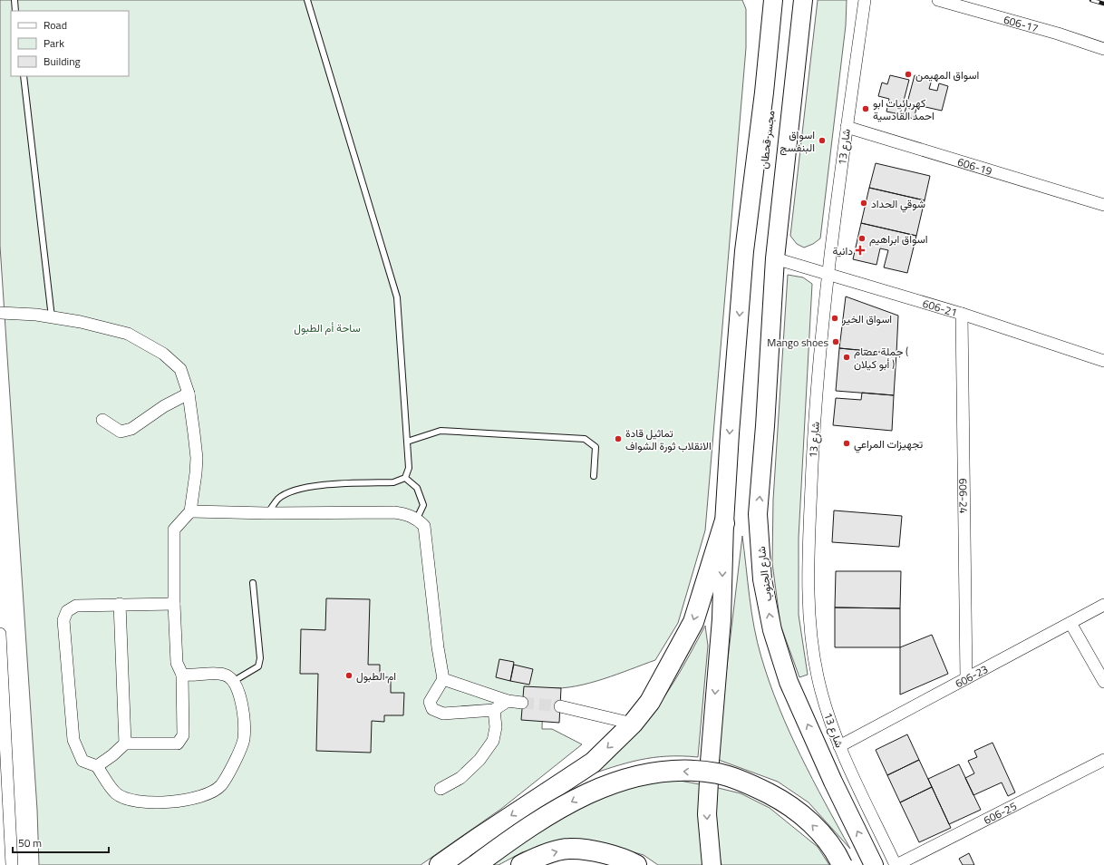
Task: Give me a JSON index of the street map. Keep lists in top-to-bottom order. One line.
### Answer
{"streets":{"main road":["مجسر قحطان","شارع الجنوب"],"street":["606-17","شارع 13","606-19","606-21","606-24","606-23","606-25"]},"crossings":[["مجسر قحطان","شارع الجنوب"],["شارع 13","606-19"],["شارع 13","606-21"],["شارع 13","606-23"],["شارع 13","606-25"],["606-21","606-24"],["606-24","606-23"]],"parks":["ساحة أم الطبول"],"places":{"other":["اسواق المهيمن","كهربائيات ابو احمد القادسية","اسواق البنفسج","شوقي الحداد","اسواق ابراهيم","اسواق الخير","Mango shoes","جملة عصام ( أبو كيلان )","تماثيل قادة الانقلاب ثورة الشواف","تجهيزات المراعي","ام الطبول"],"health":["دانية"]},"legend":["Road","Park","Building"],"scale_bar":"50 m"}
